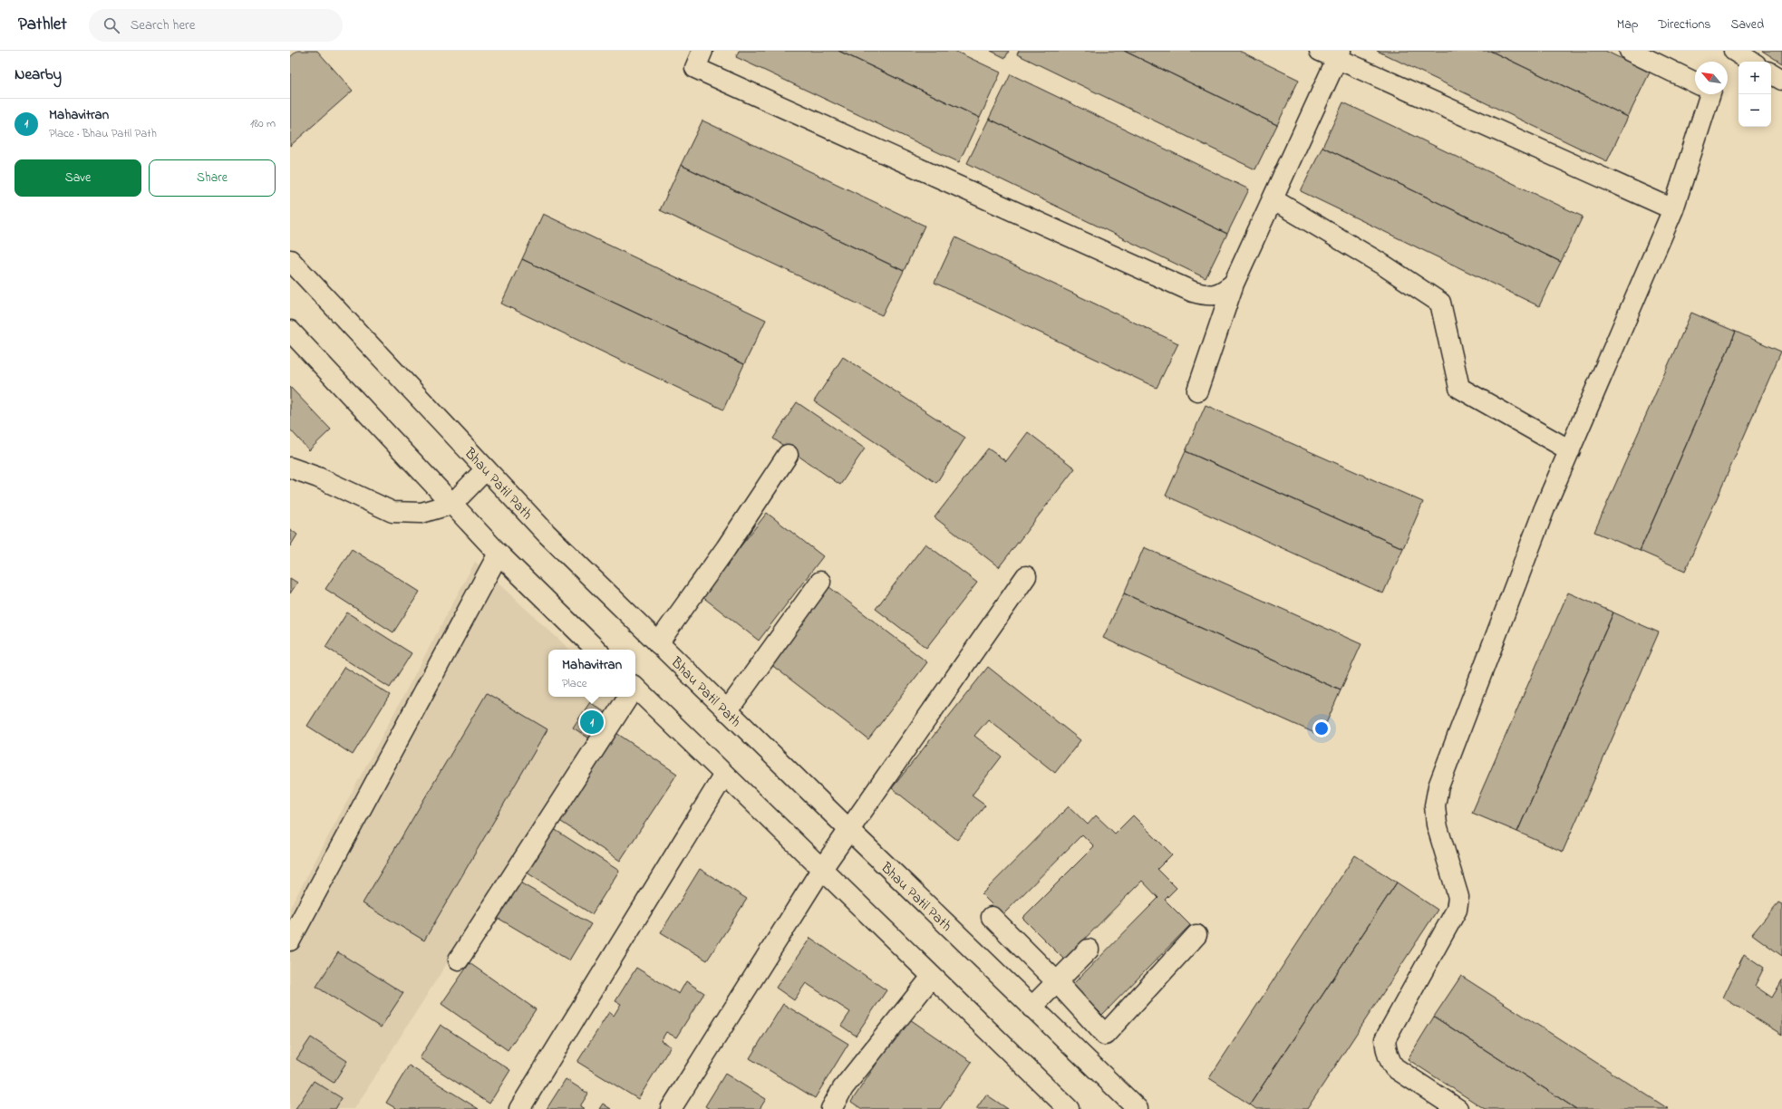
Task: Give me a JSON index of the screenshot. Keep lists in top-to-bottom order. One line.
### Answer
{"streets":{"main road":["Bhau Patil Path"]},"north":"top left","page":{"header":"Pathlet","search":"Search here","nav":["Map","Directions","Saved"],"heading":"Nearby","map_buttons":["+","−"],"list":[{"mark":"1","name":"Mahavitran","note":"Place · Bhau Patil Path","value":"180 m"}],"buttons":["Save","Share"],"popup":["Mahavitran","Place"],"pins":"1"}}
